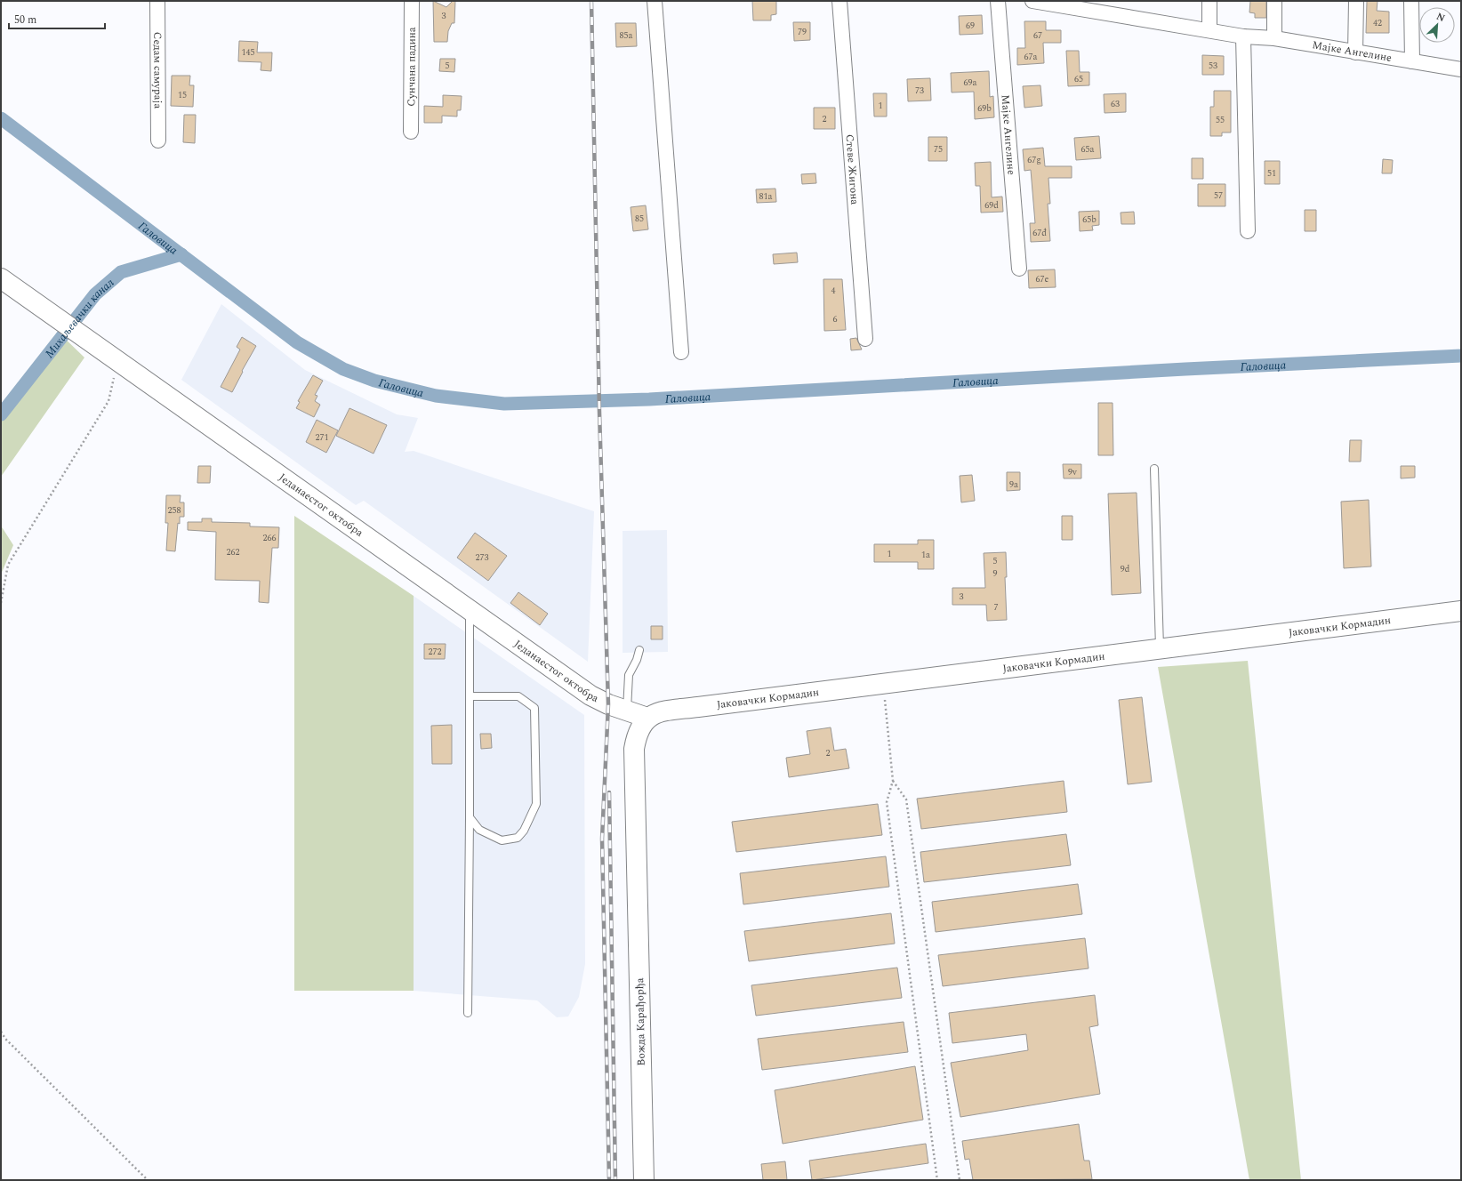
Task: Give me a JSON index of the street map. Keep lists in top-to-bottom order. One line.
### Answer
{"streets":{"main road":["Једанаестог октобра","Јаковачки Кормадин","Вожда Карађорђа"],"street":["Мајке Ангелине","Сунчана падина","Седам самураја","Стеве Жигона"]},"crossings":[["Једанаестог октобра","Јаковачки Кормадин"],["Једанаестог октобра","Вожда Карађорђа"],["Јаковачки Кормадин","Вожда Карађорђа"]],"water":["Галовица","Михаљевачки канал"],"house_numbers":["3","42","69","79","85a","67","145","67a","5","53","65","69a","73","15","63","1","69b","2","55","75","65a","67g","51","57","81a","69d","85","65b","67đ","67e","4","6","271","9v","9a","258","266","262","1","1a","273","5","9d","9","3","7","272","2"],"scale_bar":"50 m","north":"top right"}
